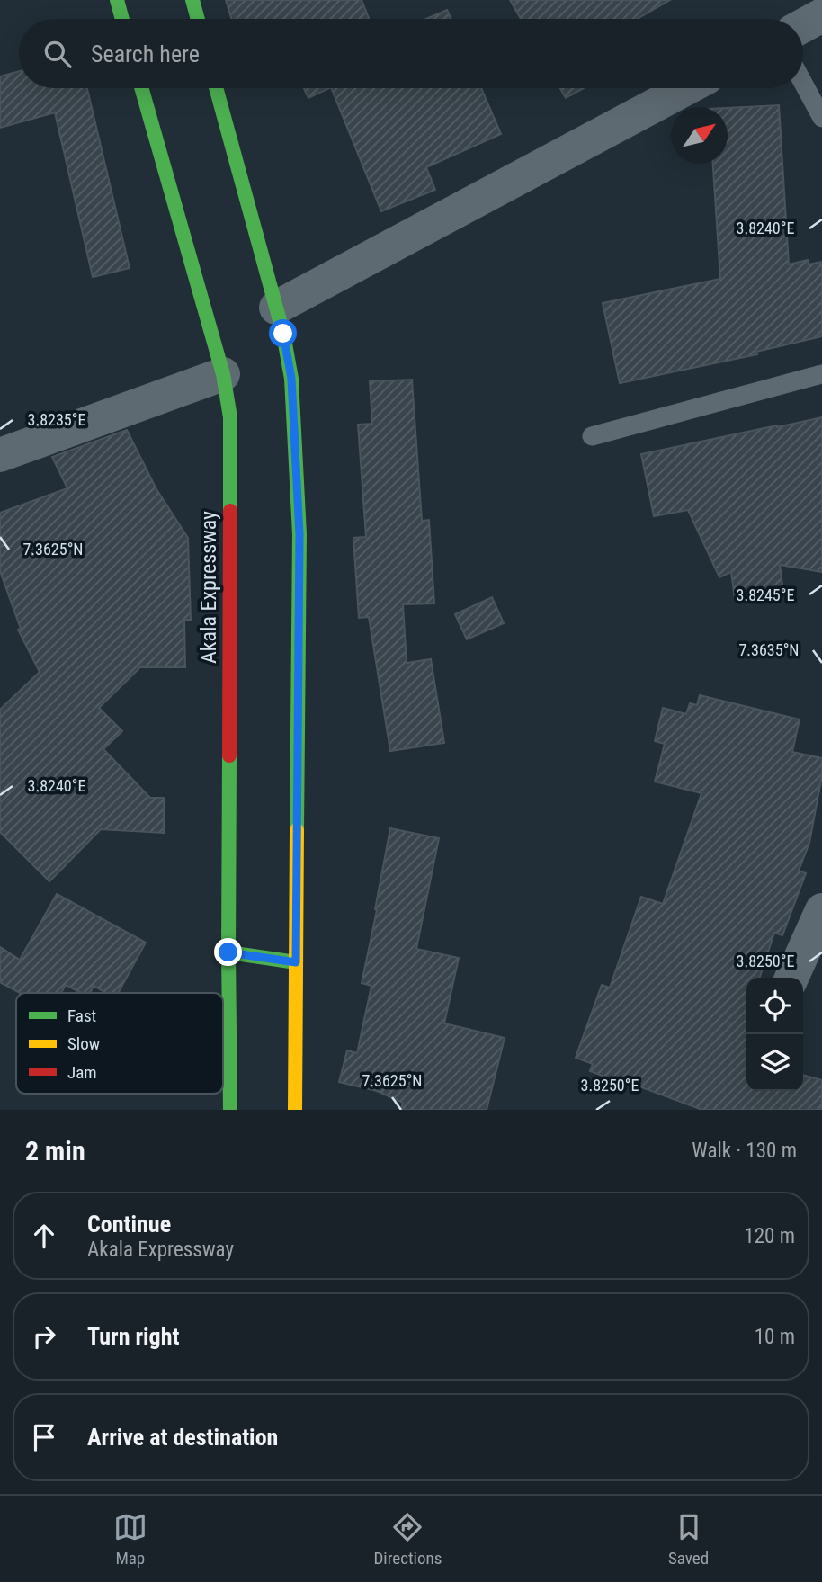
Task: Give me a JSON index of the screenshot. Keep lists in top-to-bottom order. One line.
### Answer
{"streets":{"main road":["Akala Expressway"]},"legend":["Fast","Slow","Jam"],"north":"top right","page":{"search":"Search here","heading":["2 min","Walk · 130 m"],"list":[["Continue","Akala Expressway","120 m"],["Turn right","10 m"],"Arrive at destination"],"nav":["Map","Directions","Saved"]},"coordinates":["3.8240°E","3.8235°E","7.3625°N","3.8245°E","7.3635°N","3.8250°E"]}
